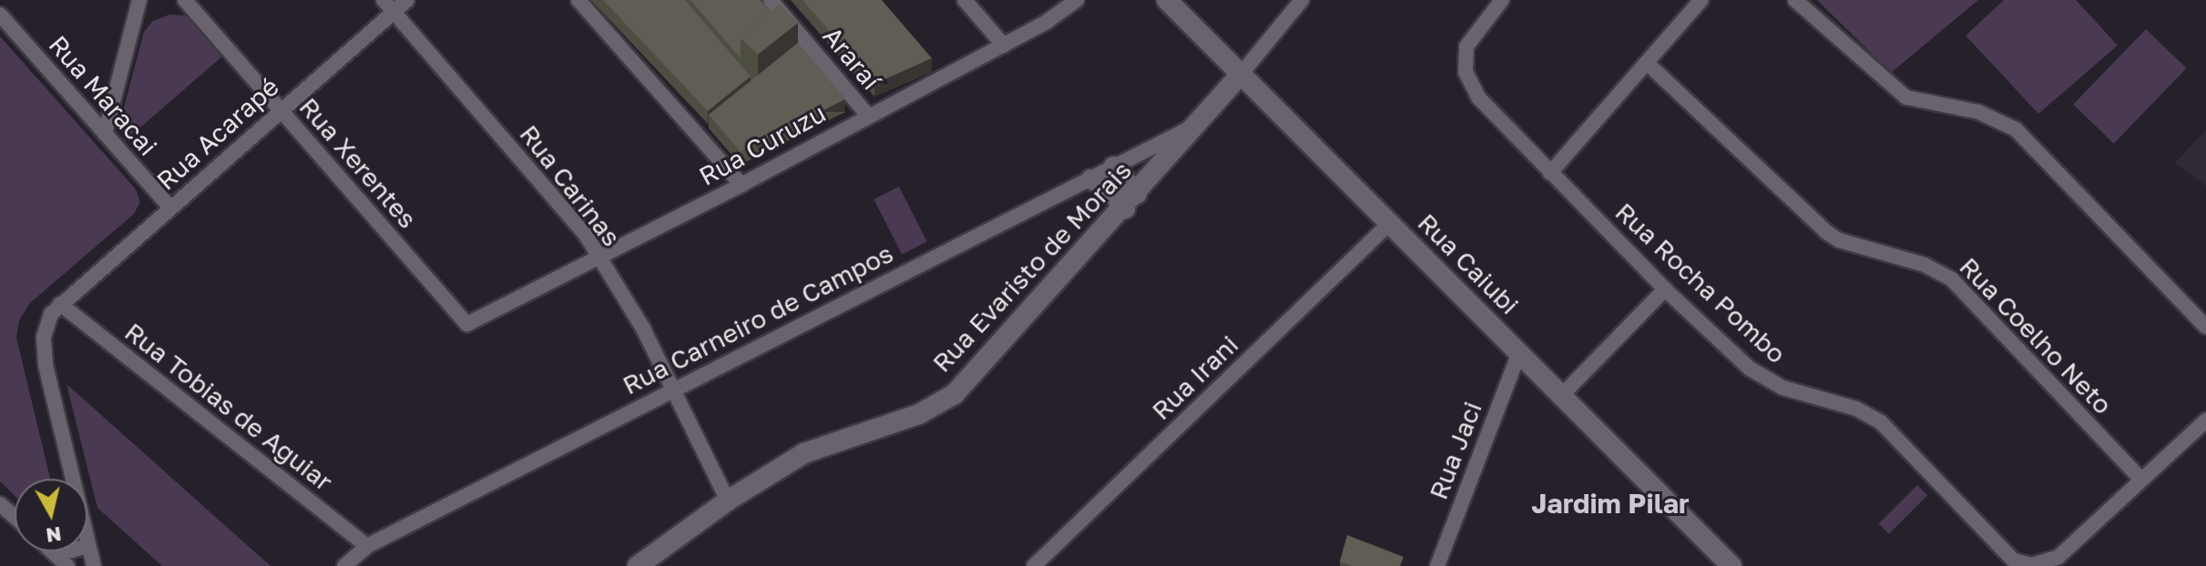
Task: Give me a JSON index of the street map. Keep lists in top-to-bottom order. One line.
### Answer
{"streets":{"street":["Araraí","Rua Maracai","Rua Acarapé","Rua Curuzu","Rua Xerentes","Rua Carinas","Rua Caiubi","Rua Evaristo de Morais","Rua Rocha Pombo","Rua Carneiro de Campos","Rua Coelho Neto","Rua Irani","Rua Tobias de Aguiar","Rua Jaci"]},"crossings":[["Araraí","Rua Curuzu"],["Rua Maracai","Rua Acarapé"],["Rua Acarapé","Rua Xerentes"],["Rua Acarapé","Rua Carinas"],["Rua Acarapé","Rua Tobias de Aguiar"],["Rua Curuzu","Rua Xerentes"],["Rua Curuzu","Rua Carinas"],["Rua Carinas","Rua Evaristo de Morais"],["Rua Carinas","Rua Carneiro de Campos"],["Rua Caiubi","Rua Evaristo de Morais"],["Rua Caiubi","Rua Irani"],["Rua Caiubi","Rua Jaci"],["Rua Evaristo de Morais","Rua Carneiro de Campos"],["Rua Rocha Pombo","Rua Coelho Neto"],["Rua Carneiro de Campos","Rua Tobias de Aguiar"]],"districts":["Jardim Pilar"],"north":"bottom"}
